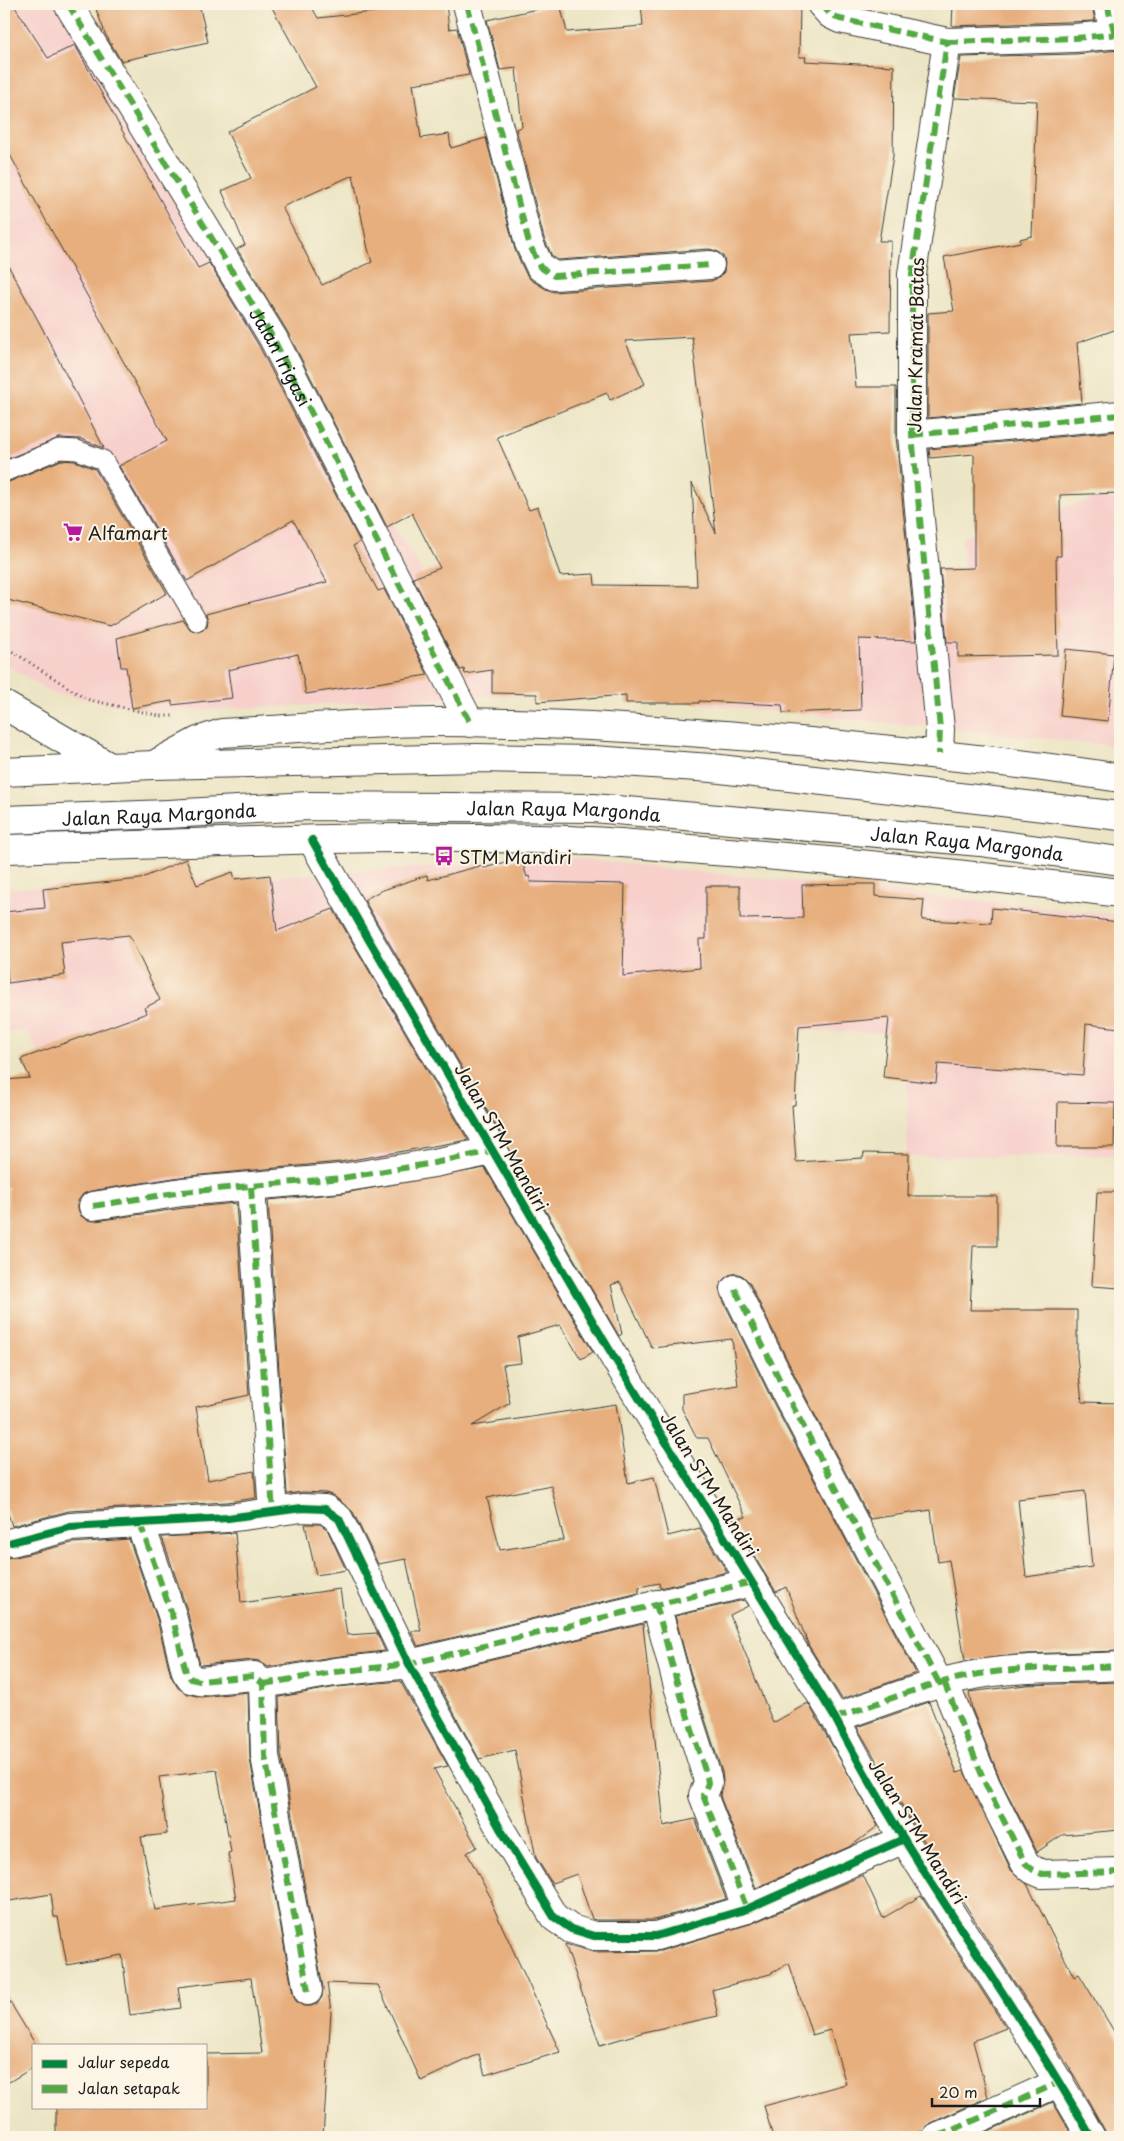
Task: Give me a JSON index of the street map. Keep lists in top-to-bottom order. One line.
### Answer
{"streets":{"main road":["Jalan Kramat Batas","Jalan Irigasi","Jalan Raya Margonda","Jalan STM Mandiri"]},"crossings":[["Jalan Raya Margonda","Jalan STM Mandiri"]],"places":{"supermarket":["Alfamart"],"bus stop":["STM Mandiri"]},"legend":["Jalur sepeda","Jalan setapak"],"scale_bar":"20 m"}
